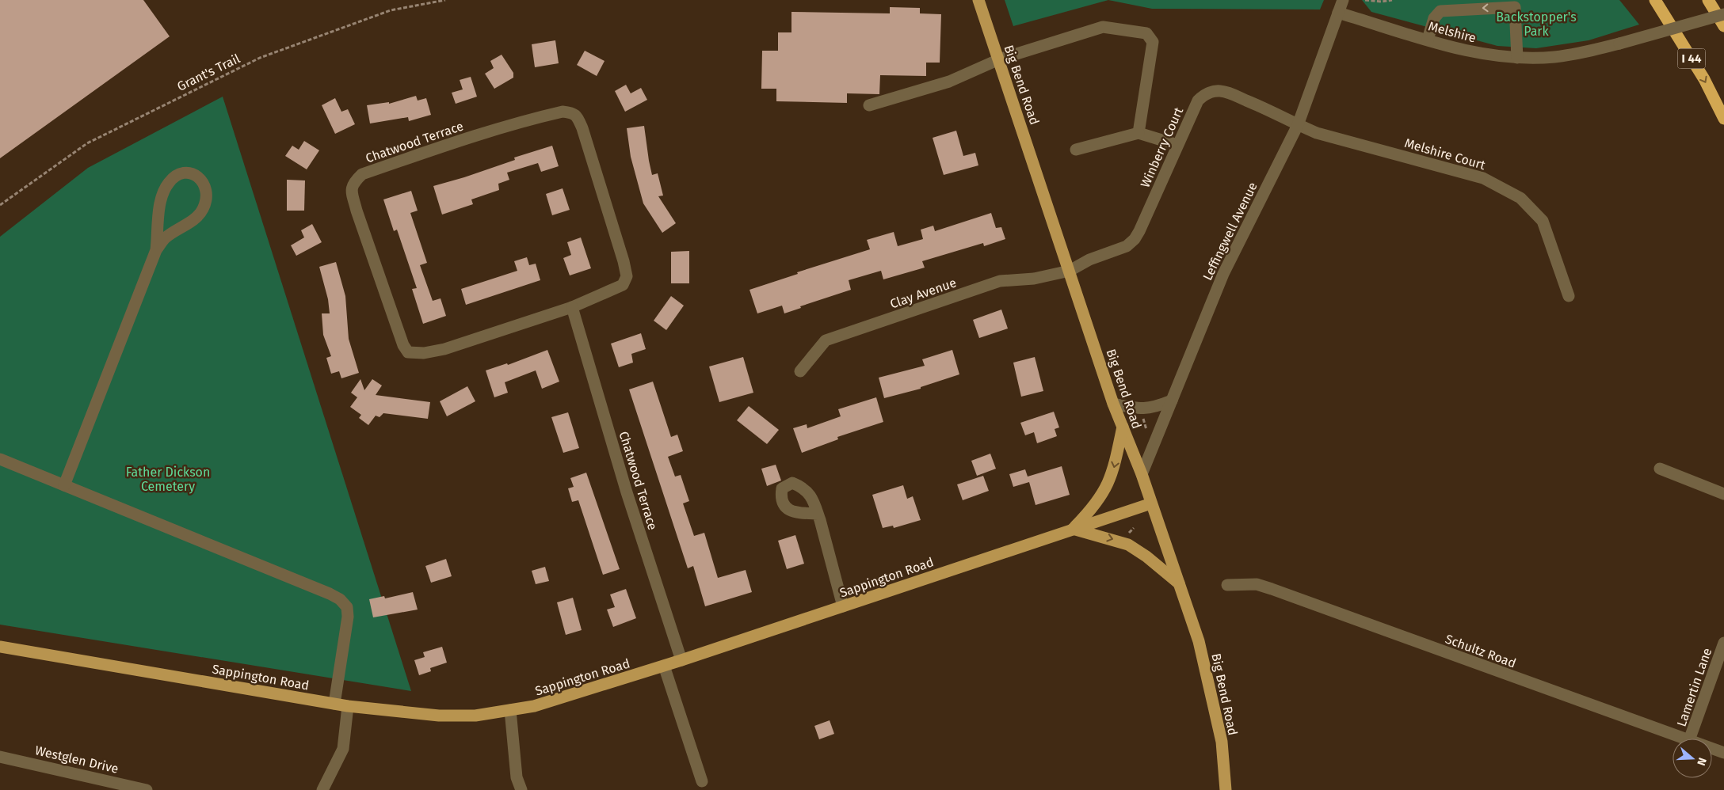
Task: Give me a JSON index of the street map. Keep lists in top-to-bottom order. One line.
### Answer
{"streets":{"highway":["I 44"],"main road":["Big Bend Road","Sappington Road"],"street":["Melshire","Chatwood Terrace","Winberry Court","Melshire Court","Leffingwell Avenue","Clay Avenue","Schultz Road","Lamertin Lane","Westglen Drive"],"path":["Grant's Trail"]},"crossings":[["Melshire","Leffingwell Avenue"],["Big Bend Road","Winberry Court"],["Big Bend Road","Leffingwell Avenue"],["Big Bend Road","Clay Avenue"],["Big Bend Road","Sappington Road"],["Chatwood Terrace","Sappington Road"],["Winberry Court","Melshire Court"],["Winberry Court","Leffingwell Avenue"],["Winberry Court","Clay Avenue"],["Melshire Court","Leffingwell Avenue"]],"parks":["Backstopper's Park","Father Dickson Cemetery"],"north":"right"}
